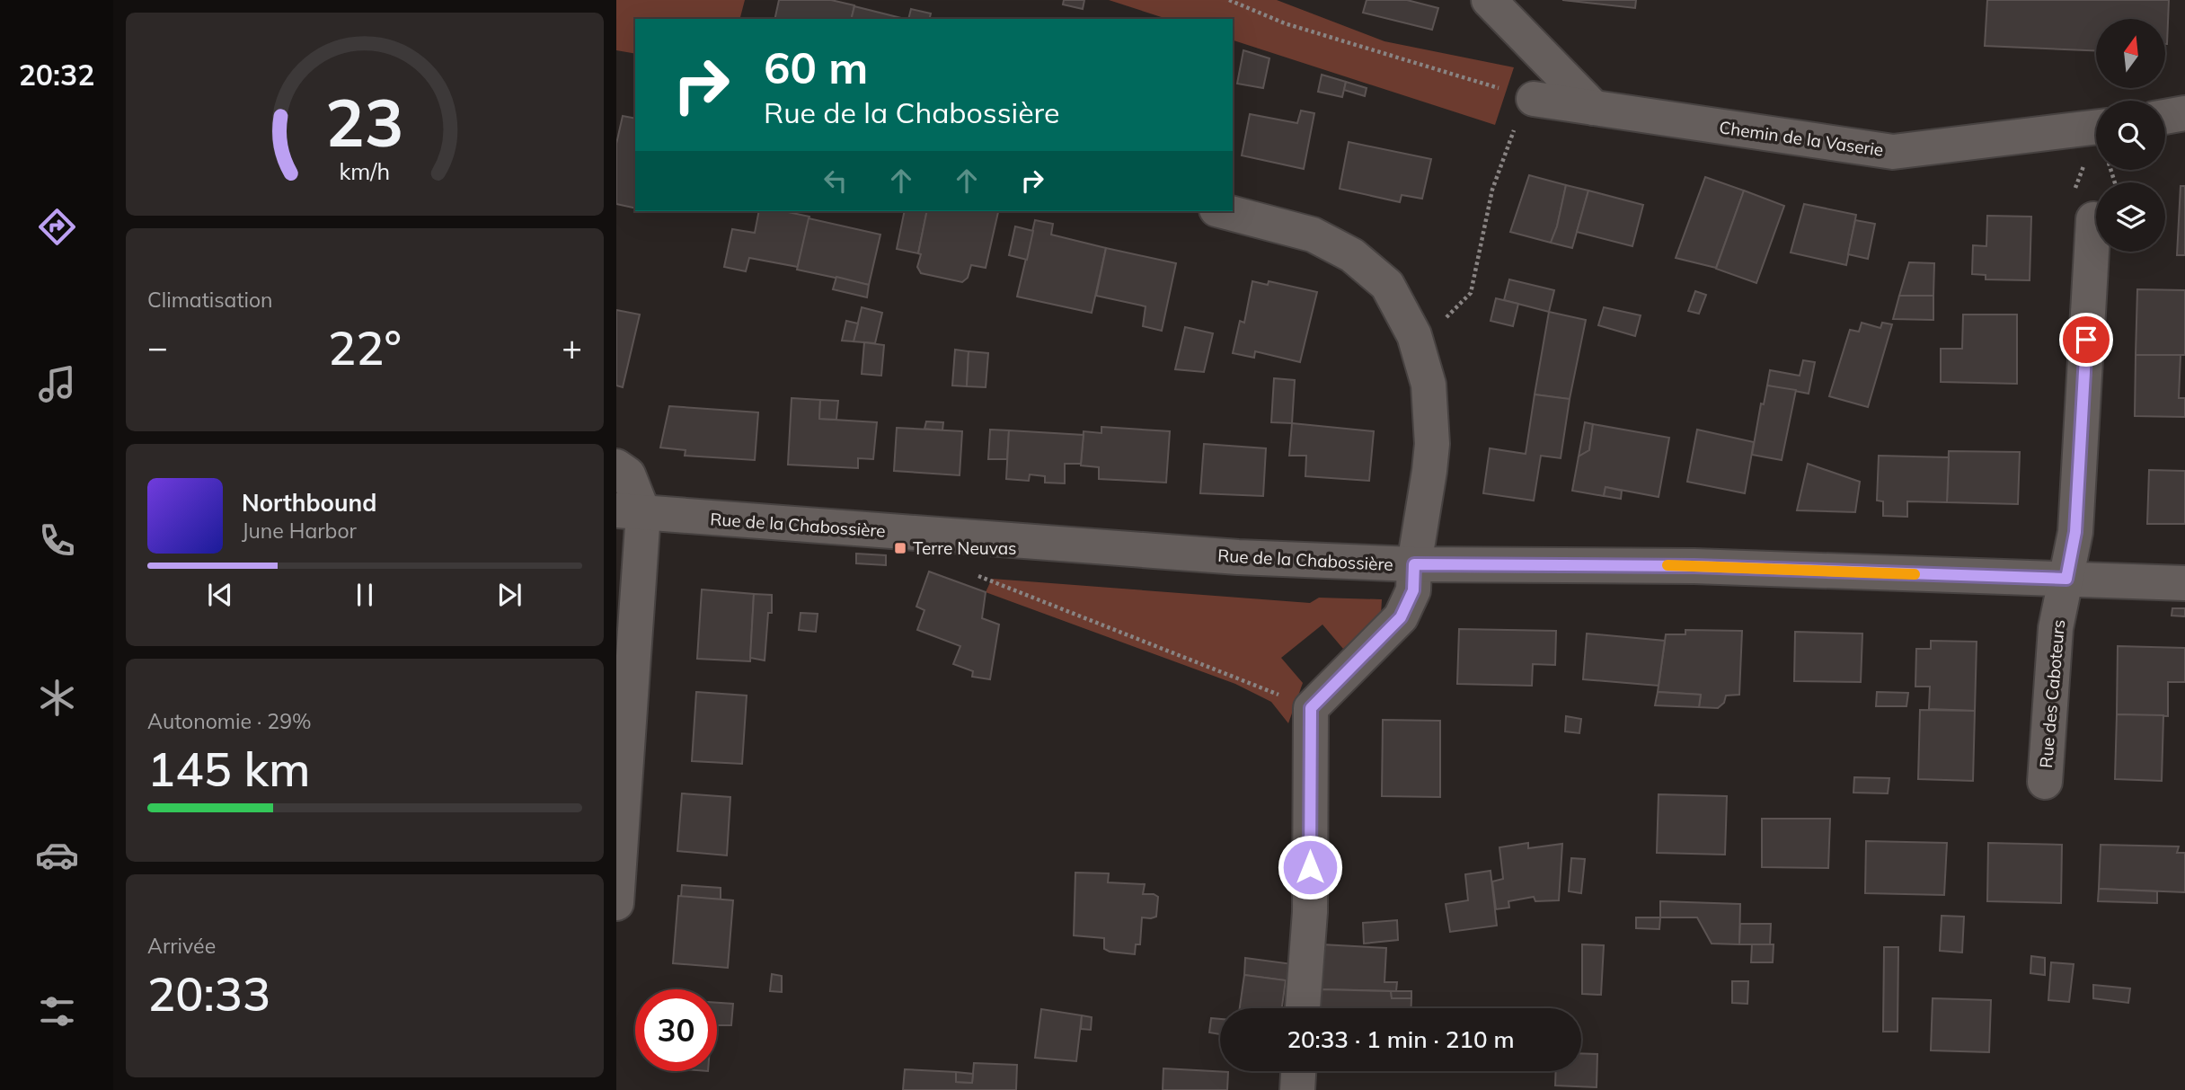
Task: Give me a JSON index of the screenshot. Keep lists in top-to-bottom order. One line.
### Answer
{"streets":{"street":["Chemin de la Vaserie","Rue de la Chabossière","Rue des Caboteurs"]},"crossings":[["Rue de la Chabossière","Rue des Caboteurs"]],"places":{"transit":["Terre Neuvas"]},"north":"top","page":{"tabs":"20:32","turn":["60 m","Rue de la Chabossière"],"tile":["Climatisation",["Autonomie · 29%","145 km"],["Arrivée","20:33"]],"heat":["−","22°","+"],"song":["Northbound","June Harbor"],"limit":"30","trip":"20:33 · 1 min · 210 m","gauge":["23","km/h"]}}
